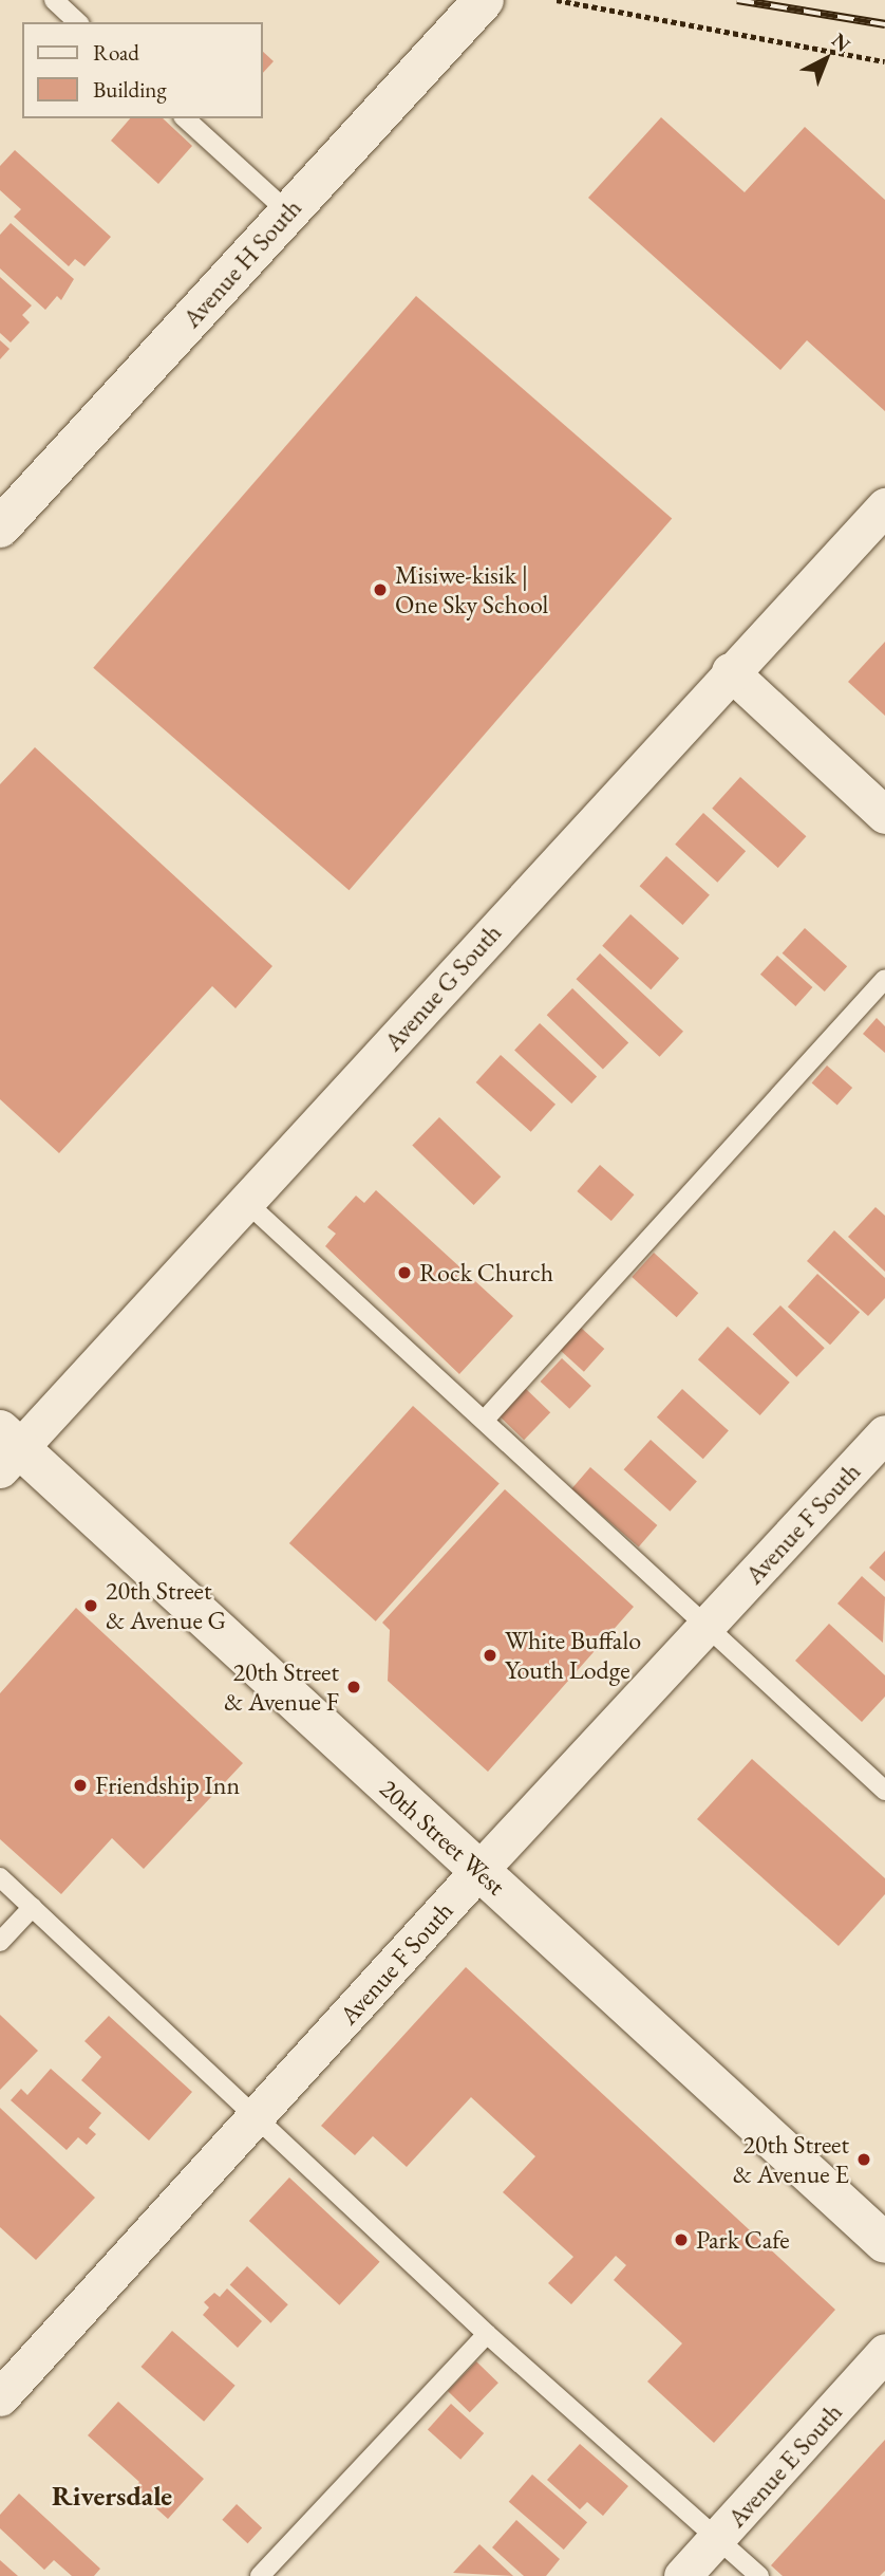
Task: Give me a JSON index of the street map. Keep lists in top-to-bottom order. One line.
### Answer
{"streets":{"main road":["Avenue H South","20th Street West"],"street":["Avenue G South","Avenue F South","Avenue E South"]},"crossings":[["Avenue G South","20th Street West"],["Avenue F South","20th Street West"]],"districts":["Riversdale"],"places":["Misiwe-kisik | One Sky School","Rock Church","20th Street & Avenue G","White Buffalo Youth Lodge","20th Street & Avenue F","Friendship Inn","20th Street & Avenue E","Park Cafe"],"legend":["Road","Building"],"north":"top right"}
